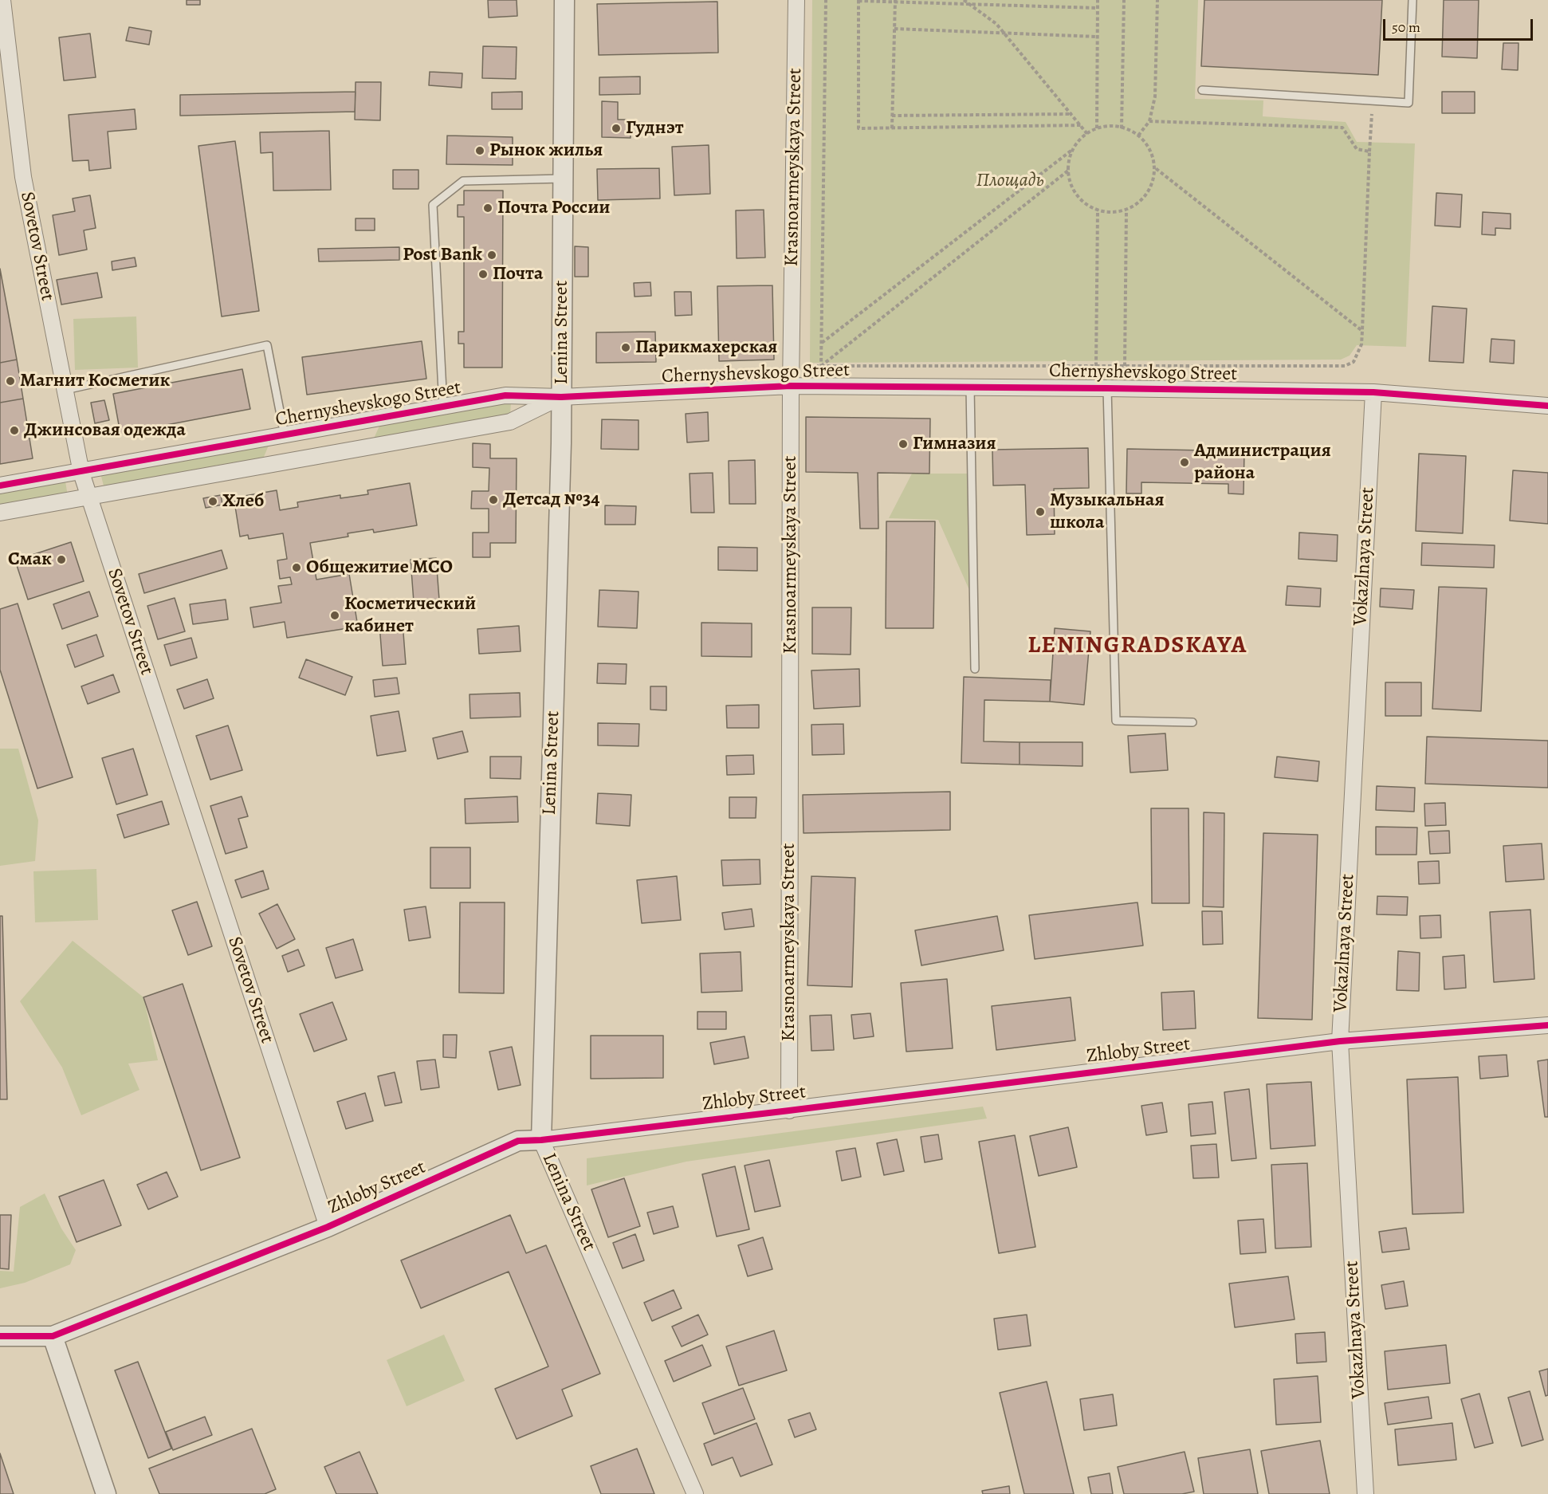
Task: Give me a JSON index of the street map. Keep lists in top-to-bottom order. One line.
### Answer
{"streets":{"street":["Krasnoarmeyskaya Street","Sovetov Street","Lenina Street","Chernyshevskogo Street","Vokazlnaya Street","Zhloby Street"]},"crossings":[["Krasnoarmeyskaya Street","Chernyshevskogo Street"],["Krasnoarmeyskaya Street","Zhloby Street"],["Sovetov Street","Chernyshevskogo Street"],["Sovetov Street","Zhloby Street"],["Lenina Street","Chernyshevskogo Street"],["Lenina Street","Zhloby Street"],["Chernyshevskogo Street","Vokazlnaya Street"],["Vokazlnaya Street","Zhloby Street"]],"districts":["LENINGRADSKAYA"],"parks":["Площадь"],"places":["Гуднэт","Рынок жилья","Почта России","Post Bank","Почта","Парикмахерская","Магнит Косметик","Джинсовая одежда","Гимназия","Администрация района","Детсад №34","Хлеб","Музыкальная школа","Смак","Общежитие МСО","Косметический кабинет"],"scale_bar":"50 m"}
